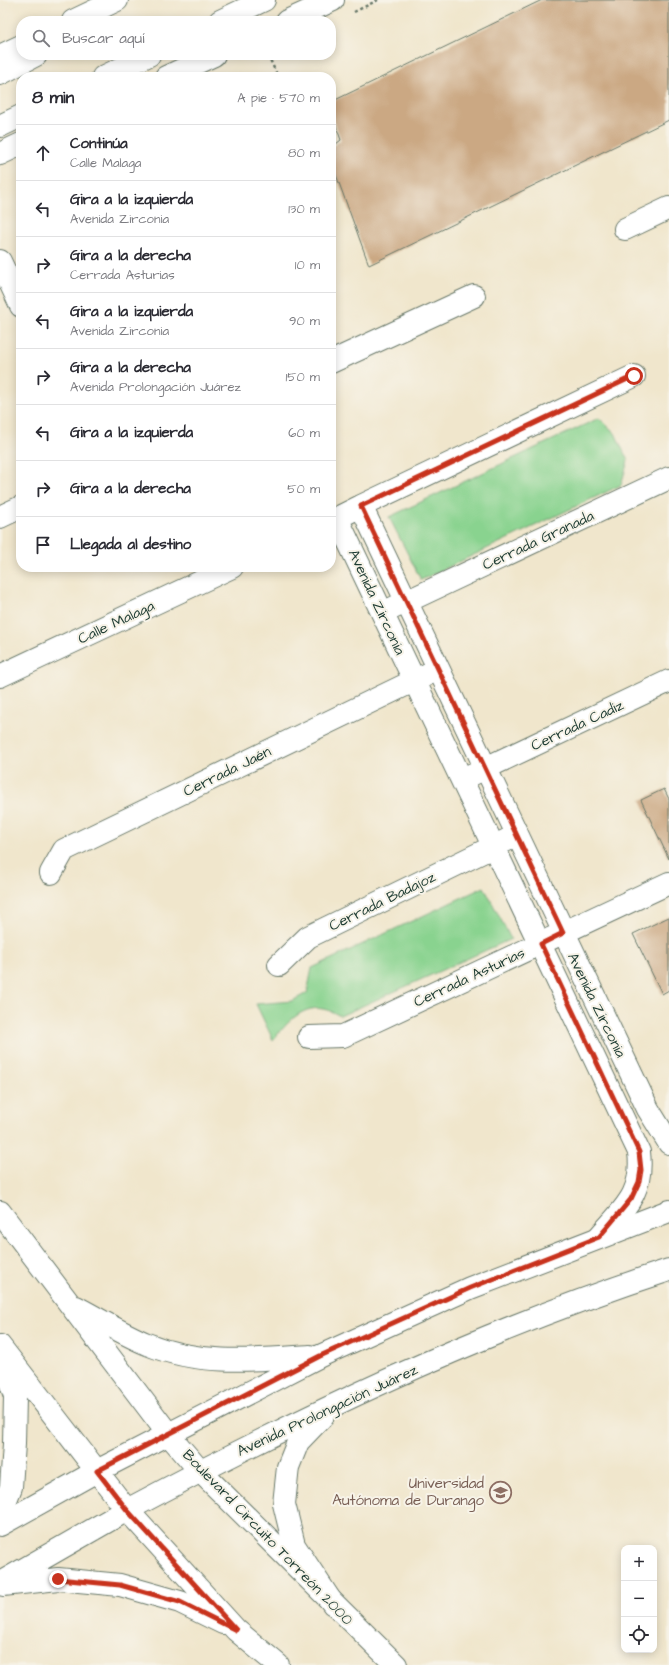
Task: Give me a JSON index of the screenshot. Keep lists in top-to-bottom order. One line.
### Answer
{"streets":{"main road":["Cerrada Granada","Avenida Zirconia","Calle Malaga","Cerrada Cadiz","Cerrada Jaén","Cerrada Badajoz","Cerrada Asturias","Avenida Prolongación Juárez","Boulevard Circuito Torreón 2000"]},"crossings":[["Cerrada Granada","Avenida Zirconia"],["Avenida Zirconia","Cerrada Cadiz"],["Avenida Zirconia","Cerrada Jaén"],["Avenida Zirconia","Cerrada Badajoz"],["Avenida Zirconia","Cerrada Asturias"],["Avenida Prolongación Juárez","Boulevard Circuito Torreón 2000"]],"places":{"school or university":["Universidad Autónoma de Durango"]},"page":{"search":"Buscar aquí","heading":["8 min","A pie · 570 m"],"list":[["Continúa","Calle Malaga","80 m"],["Gira a la izquierda","Avenida Zirconia","130 m"],["Gira a la derecha","Cerrada Asturias","10 m"],["Gira a la izquierda","Avenida Zirconia","90 m"],["Gira a la derecha","Avenida Prolongación Juárez","150 m"],["Gira a la izquierda","60 m"],["Gira a la derecha","50 m"],"Llegada al destino"],"map_buttons":["+","−"]}}
